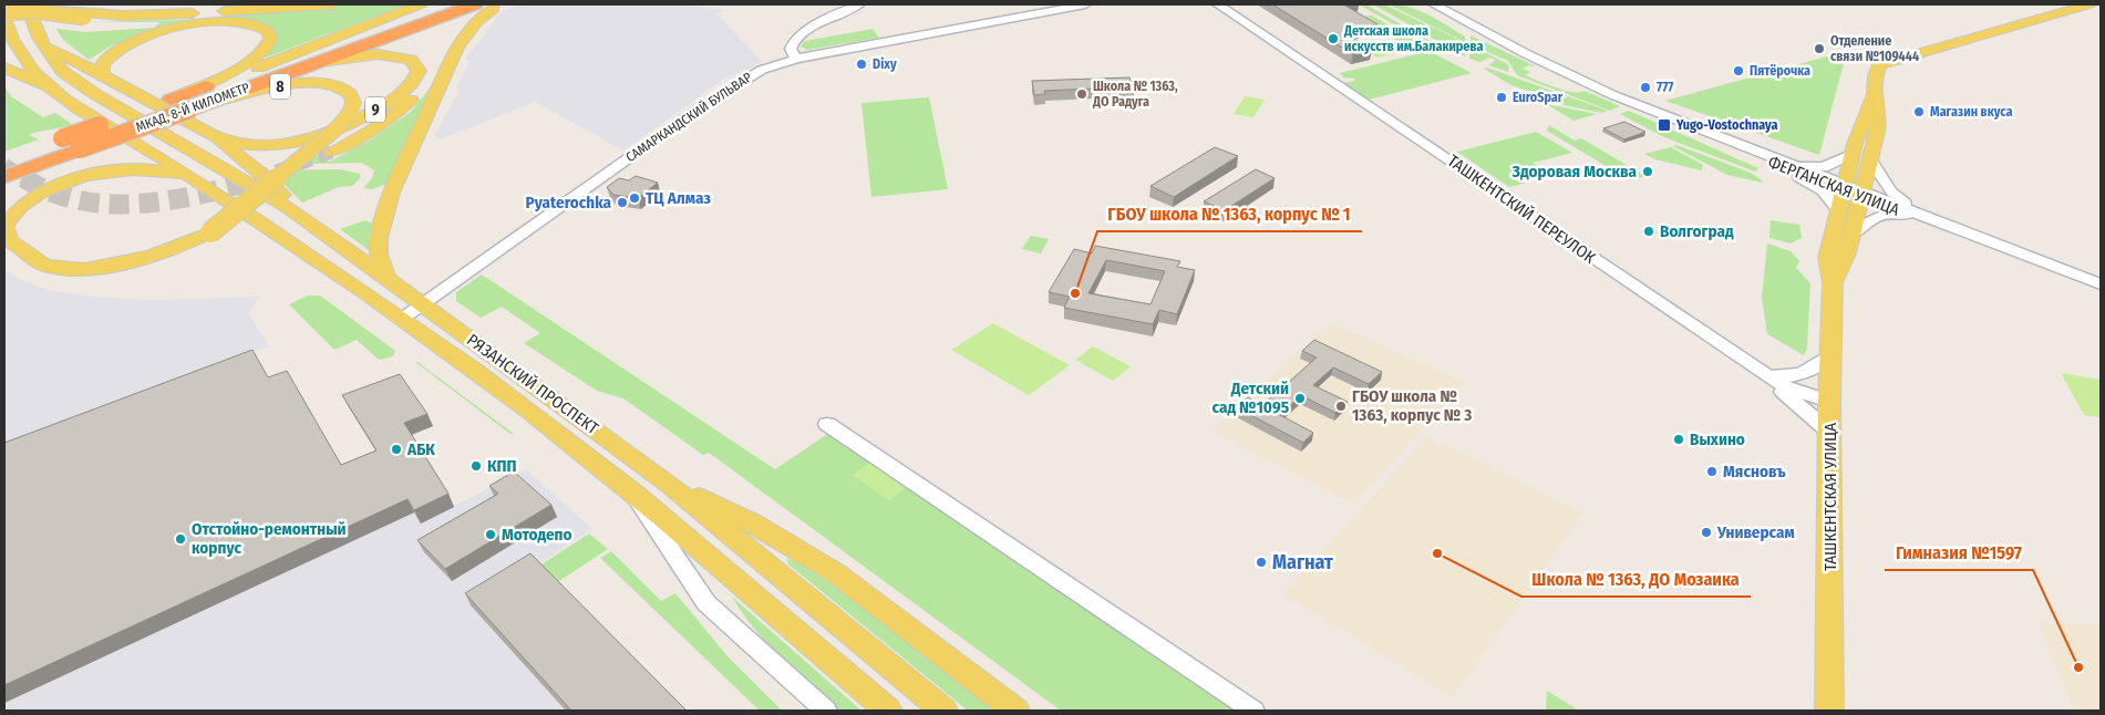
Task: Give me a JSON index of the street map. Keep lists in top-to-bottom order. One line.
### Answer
{"streets":{"highway":["МКАД, 8-Й КИЛОМЕТР"],"main road":["8","9","РЯЗАНСКИЙ ПРОСПЕКТ","ТАШКЕНТСКАЯ УЛИЦА"],"street":["САМАРКАНДСКИЙ БУЛЬВАР","ФЕРГАНСКАЯ УЛИЦА","ТАШКЕНТСКИЙ ПЕРЕУЛОК"]},"crossings":[["8","МКАД, 8-Й КИЛОМЕТР"],["8","РЯЗАНСКИЙ ПРОСПЕКТ"],["МКАД, 8-Й КИЛОМЕТР","9"],["САМАРКАНДСКИЙ БУЛЬВАР","РЯЗАНСКИЙ ПРОСПЕКТ"],["ФЕРГАНСКАЯ УЛИЦА","ТАШКЕНТСКАЯ УЛИЦА"],["ТАШКЕНТСКИЙ ПЕРЕУЛОК","ТАШКЕНТСКАЯ УЛИЦА"]],"places":{"other":["Детская школа искусств им.Балакирева","Отделение связи №109444","Dixy","Пятёрочка","777","Школа № 1363, ДО Радуга","EuroSpar","Магазин вкуса","Здоровая Москва","ТЦ Алмаз","Pyaterochka","Волгоград","ГБОУ школа № 1363, корпус № 1","Детский сад №1095","ГБОУ школа № 1363, корпус № 3","Выхино","АБК","КПП","Мясновъ","Универсам","Мотодепо","Отстойно-ремонтный корпус","Школа № 1363, ДО Мозаика","Магнат","Гимназия №1597"],"transit":["Yugo-Vostochnaya"]}}
